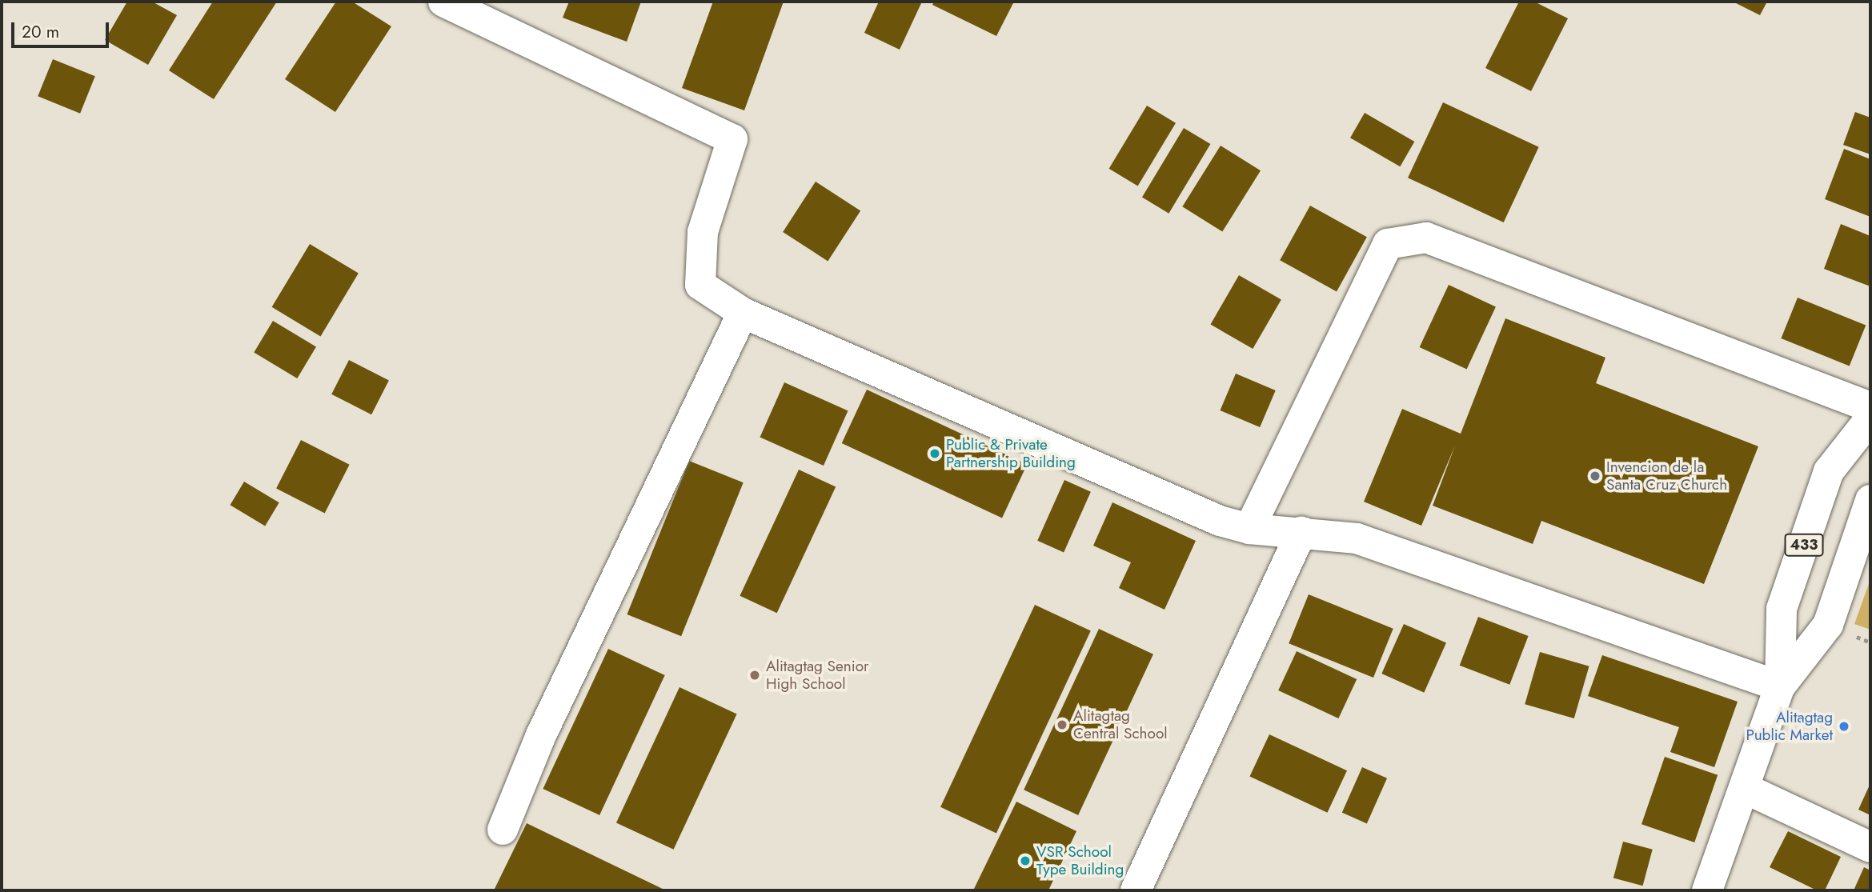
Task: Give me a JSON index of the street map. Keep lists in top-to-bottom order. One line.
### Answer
{"streets":{"street":["433"]},"places":["Public & Private Partnership Building","Invencion de la Santa Cruz Church","Alitagtag Senior High School","Alitagtag Central School","Alitagtag Public Market","VSR School Type Building"],"scale_bar":"20 m"}
